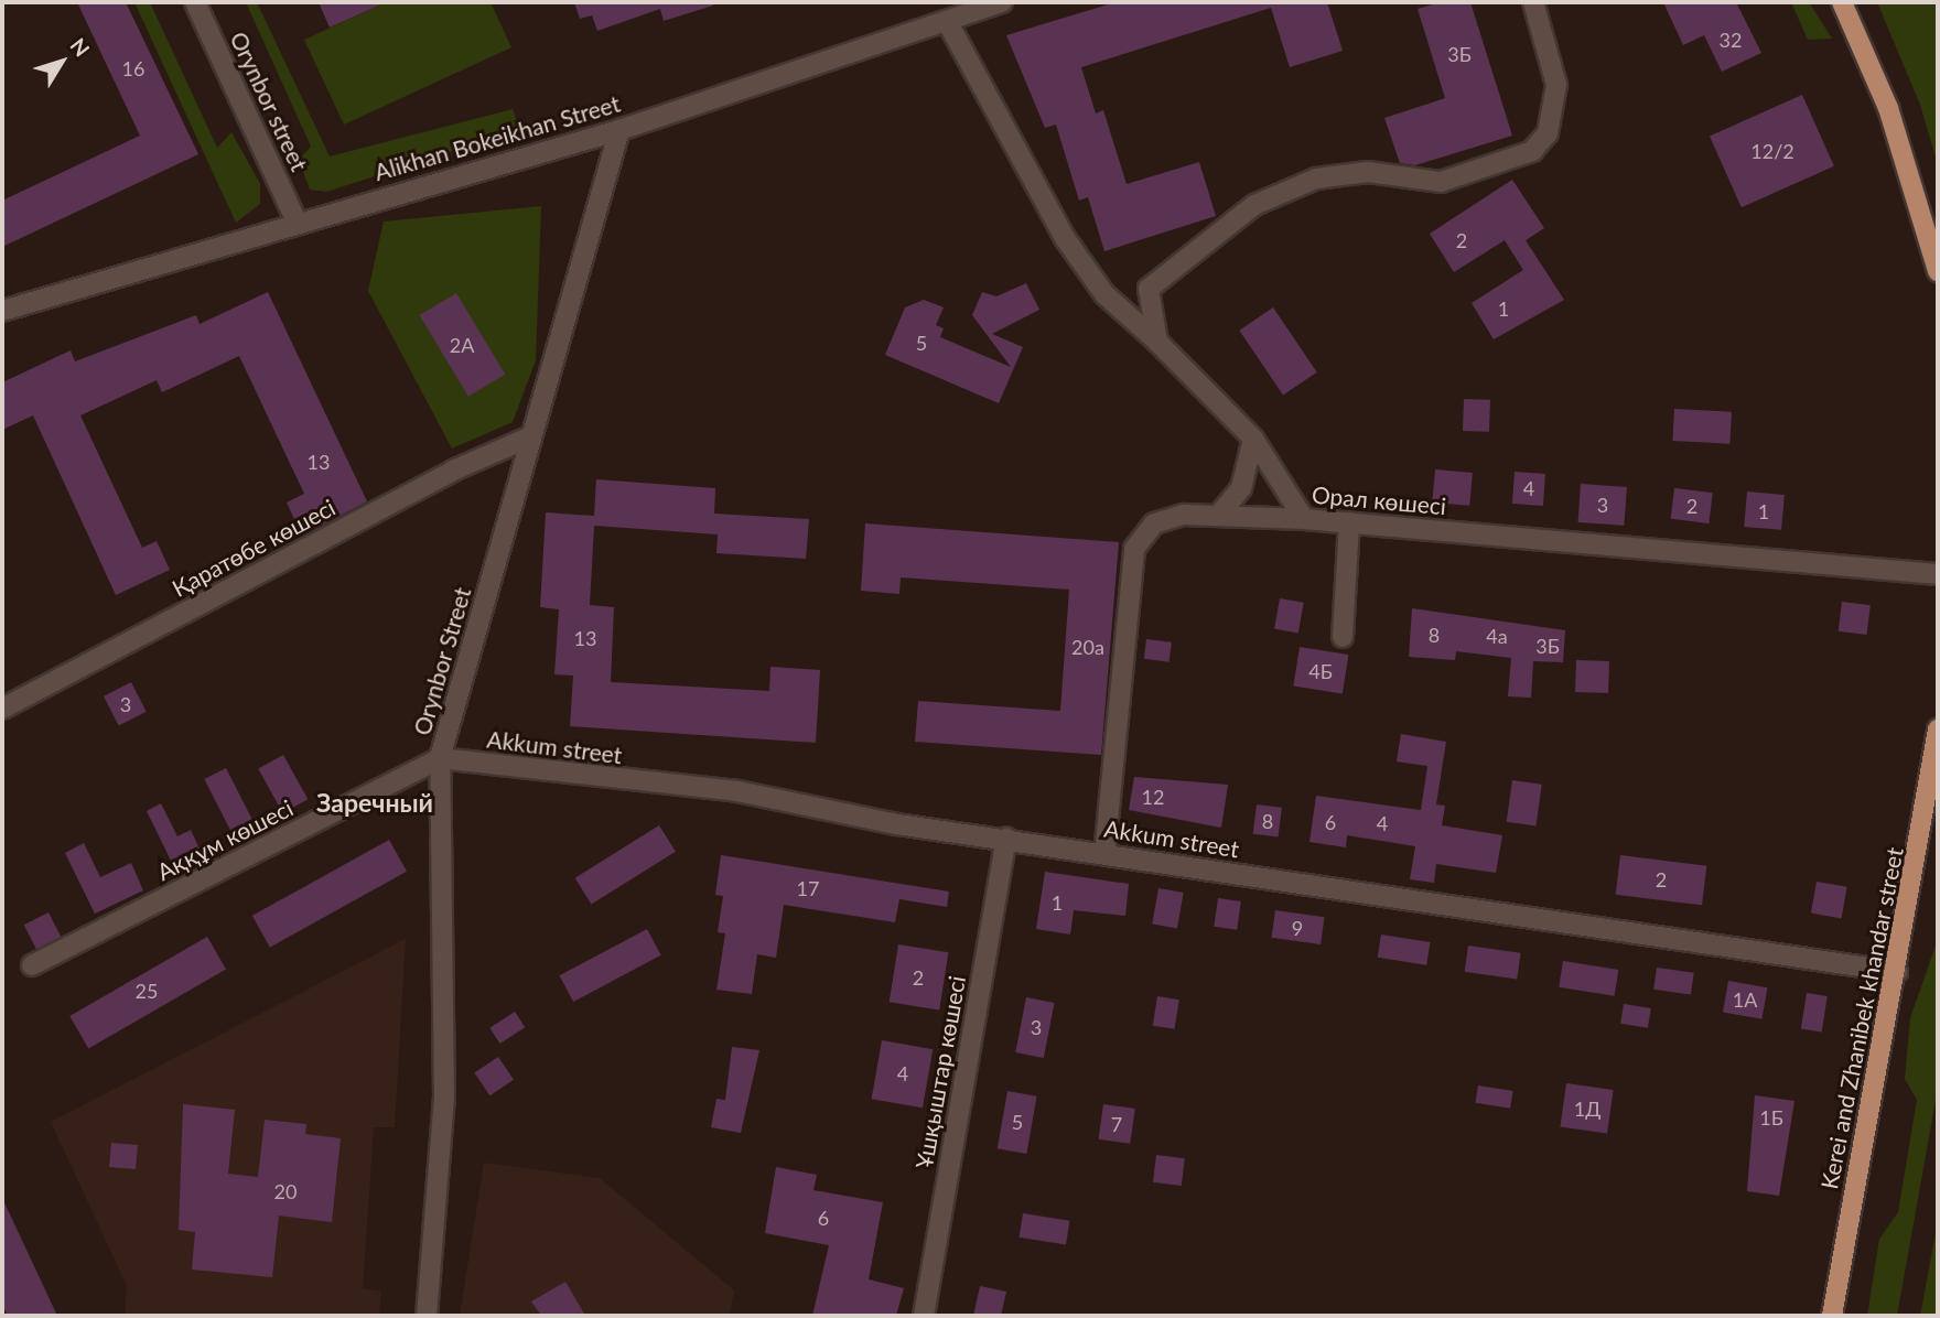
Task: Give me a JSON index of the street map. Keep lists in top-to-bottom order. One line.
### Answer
{"streets":{"main road":["Kerei and Zhanibek khandar street"],"street":["Orynbor street","Alikhan Bokeikhan Street","Орал көшесі","Қаратөбе көшесі","Orynbor Street","Akkum street","Аққұм көшесі","Ұшқыштар көшесі"]},"crossings":[["Orynbor street","Alikhan Bokeikhan Street"],["Alikhan Bokeikhan Street","Orynbor Street"],["Орал көшесі","Akkum street"],["Қаратөбе көшесі","Orynbor Street"],["Orynbor Street","Akkum street"],["Orynbor Street","Аққұм көшесі"],["Akkum street","Аққұм көшесі"],["Akkum street","Kerei and Zhanibek khandar street"],["Akkum street","Ұшқыштар көшесі"]],"districts":["Заречный"],"house_numbers":["32","3Б","16","12/2","2","1","5","2А","13","4","3","2","1","8","4а","13","3Б","20а","4Б","3","12","8","6","4","2","17","1","9","2","25","1А","3","4","1Д","1Б","5","7","20","6"],"north":"top right"}
